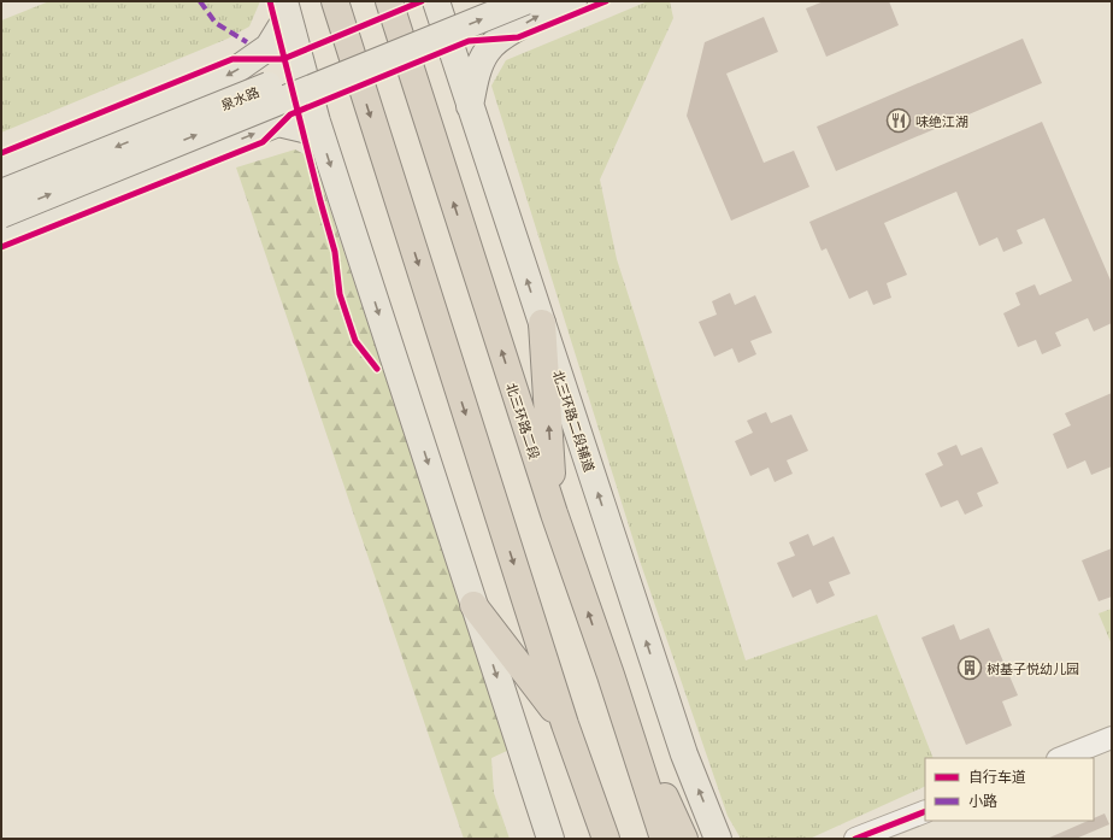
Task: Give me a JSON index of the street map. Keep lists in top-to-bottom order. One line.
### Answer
{"streets":{"highway":["北三环路二段"],"main road":["泉水路","北三环路二段辅道"]},"places":{"restaurant":["味绝江湖"],"building":["树基子悦幼儿园"]},"legend":["自行车道","小路"]}
